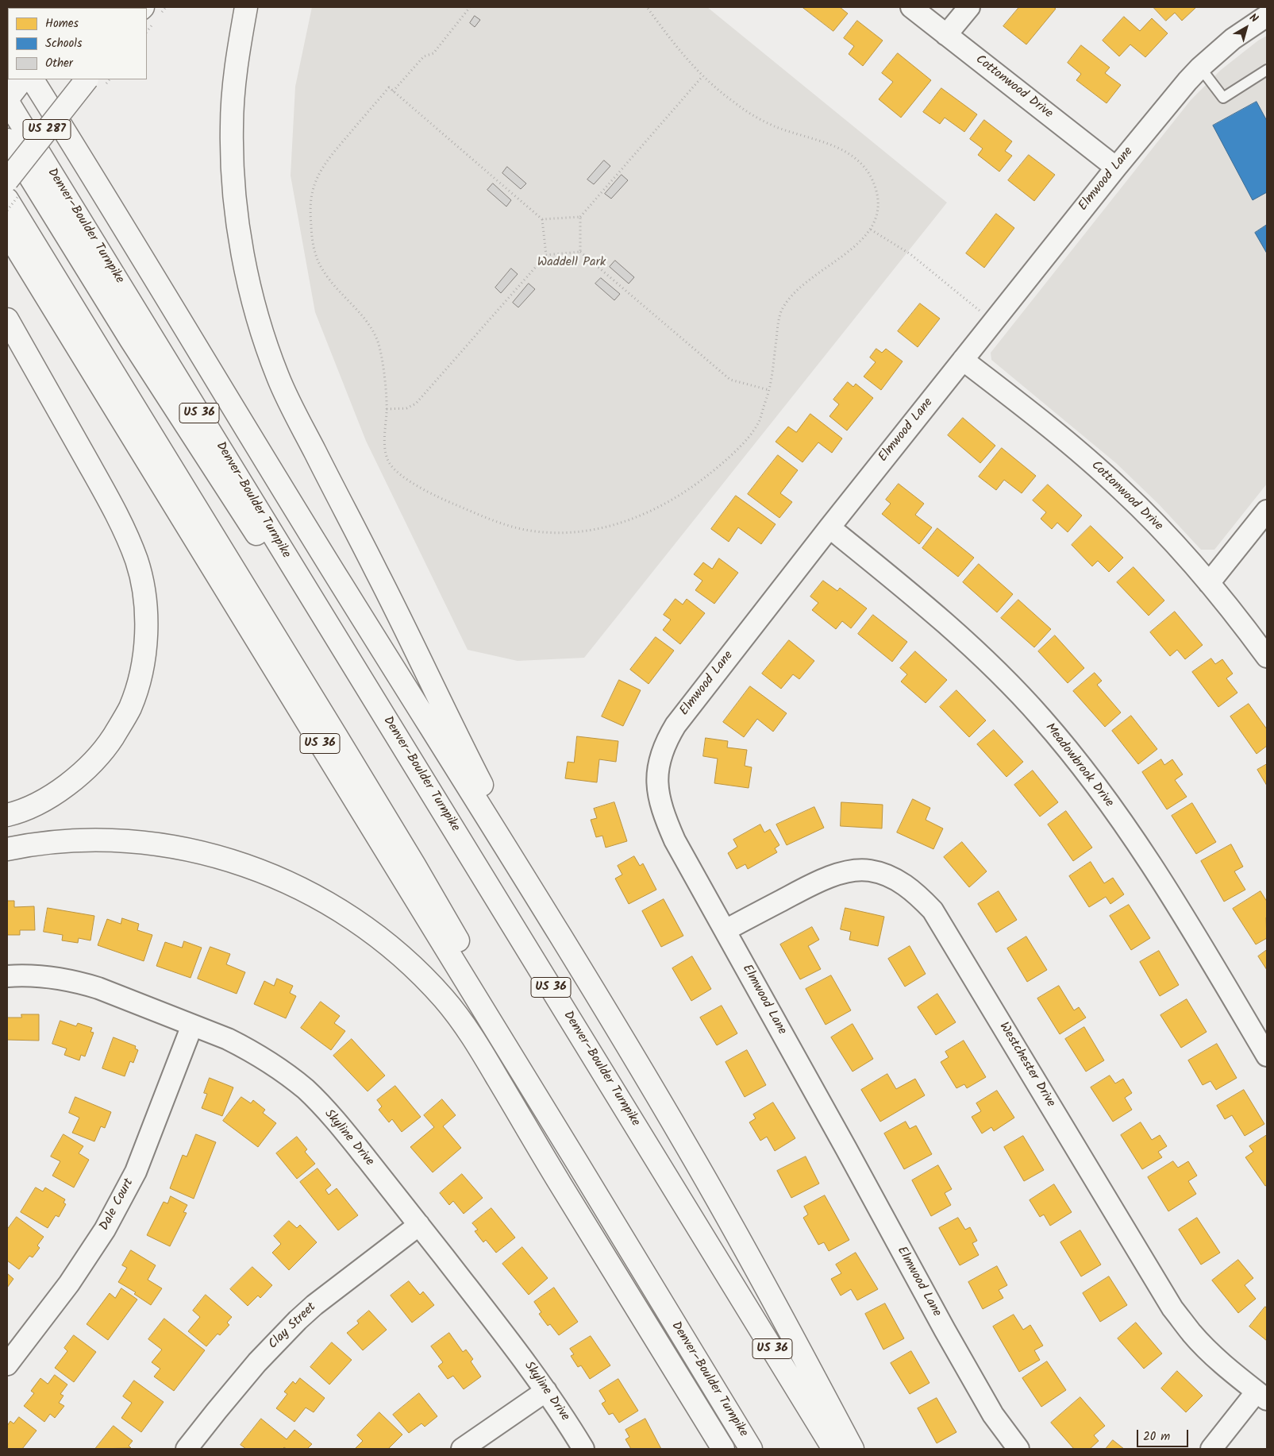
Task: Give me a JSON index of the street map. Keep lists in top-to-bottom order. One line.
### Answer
{"streets":{"main road":["US 287","Denver–Boulder Turnpike","US 36"],"street":["Cottonwood Drive","Elmwood Lane","Meadowbrook Drive","Westchester Drive","Skyline Drive","Dale Court","Clay Street"]},"crossings":[["Cottonwood Drive","Elmwood Lane"],["Elmwood Lane","Meadowbrook Drive"],["Elmwood Lane","Westchester Drive"],["Skyline Drive","Dale Court"],["Skyline Drive","Clay Street"]],"parks":["Waddell Park"],"legend":["Homes","Schools","Other"],"scale_bar":"20 m","north":"top right"}
